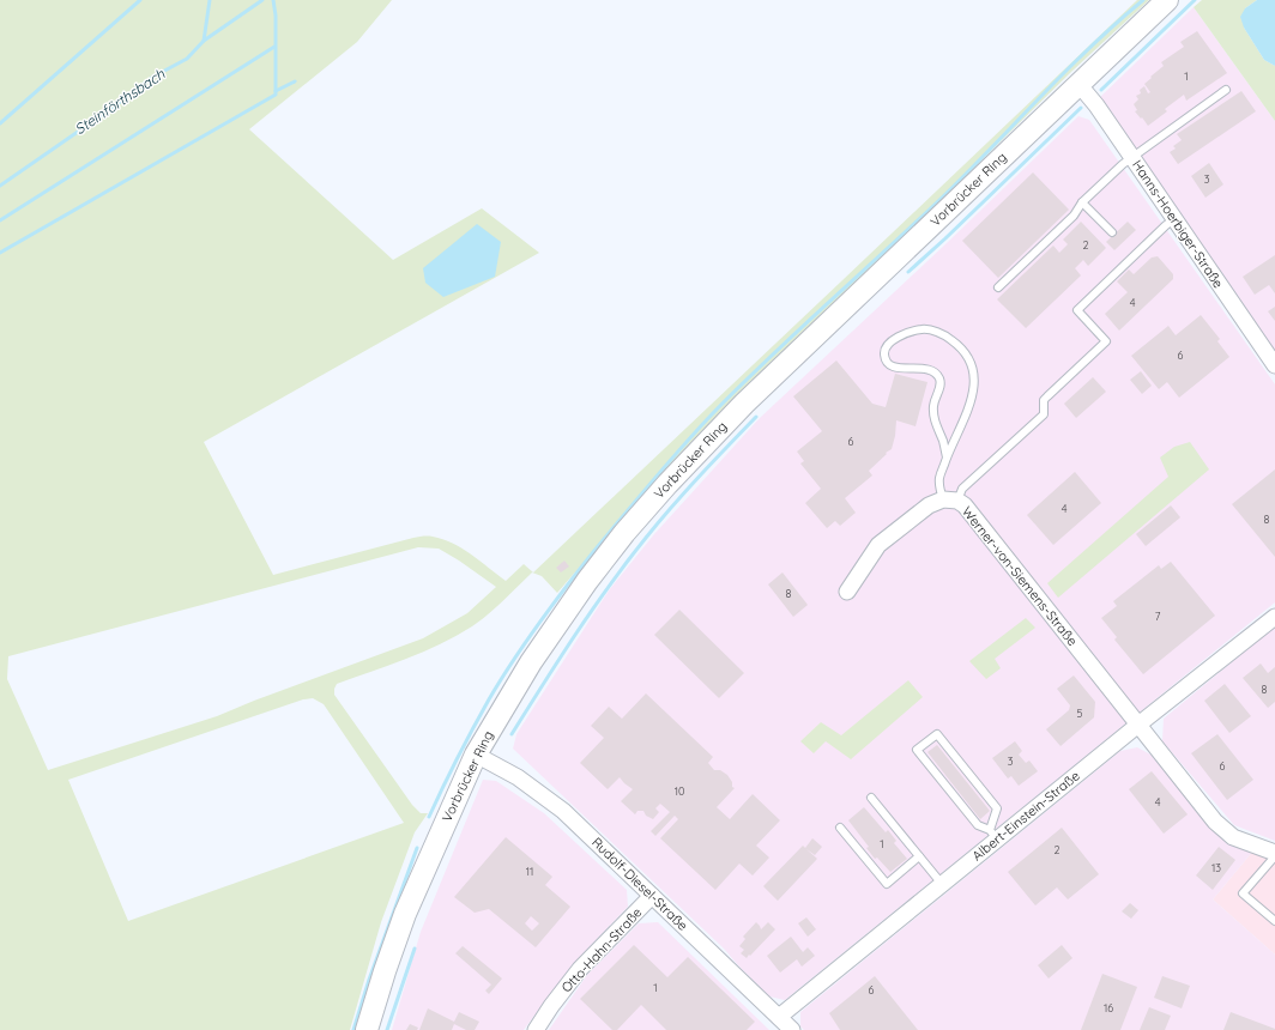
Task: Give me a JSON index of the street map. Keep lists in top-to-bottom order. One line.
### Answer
{"streets":{"main road":["Vorbrücker Ring"],"street":["Hanns-Hoerbiger-Straße","Werner-von-Siemens-Straße","Albert-Einstein-Straße","Rudolf-Diesel-Straße","Otto-Hahn-Straße"]},"crossings":[["Vorbrücker Ring","Hanns-Hoerbiger-Straße"],["Vorbrücker Ring","Rudolf-Diesel-Straße"],["Werner-von-Siemens-Straße","Albert-Einstein-Straße"],["Albert-Einstein-Straße","Rudolf-Diesel-Straße"],["Rudolf-Diesel-Straße","Otto-Hahn-Straße"]],"water":["Steinförthsbach"],"house_numbers":["1","3","2","4","6","6","4","8","8","7","8","5","3","6","10","4","1","2","13","11","1","6","16"]}
